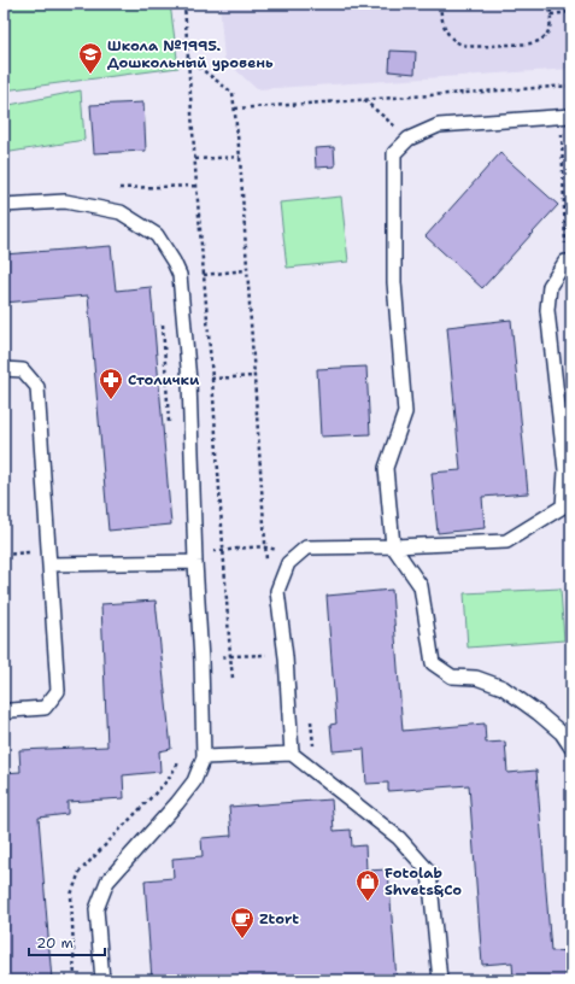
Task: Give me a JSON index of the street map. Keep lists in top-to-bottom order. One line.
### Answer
{"places":{"school or university":["Школа №1995. Дошкольный уровень"],"pharmacy":["Столички"],"shop":["Fotolab Shvets&Co"],"cafe":["Ztort"]},"scale_bar":"20 m"}
